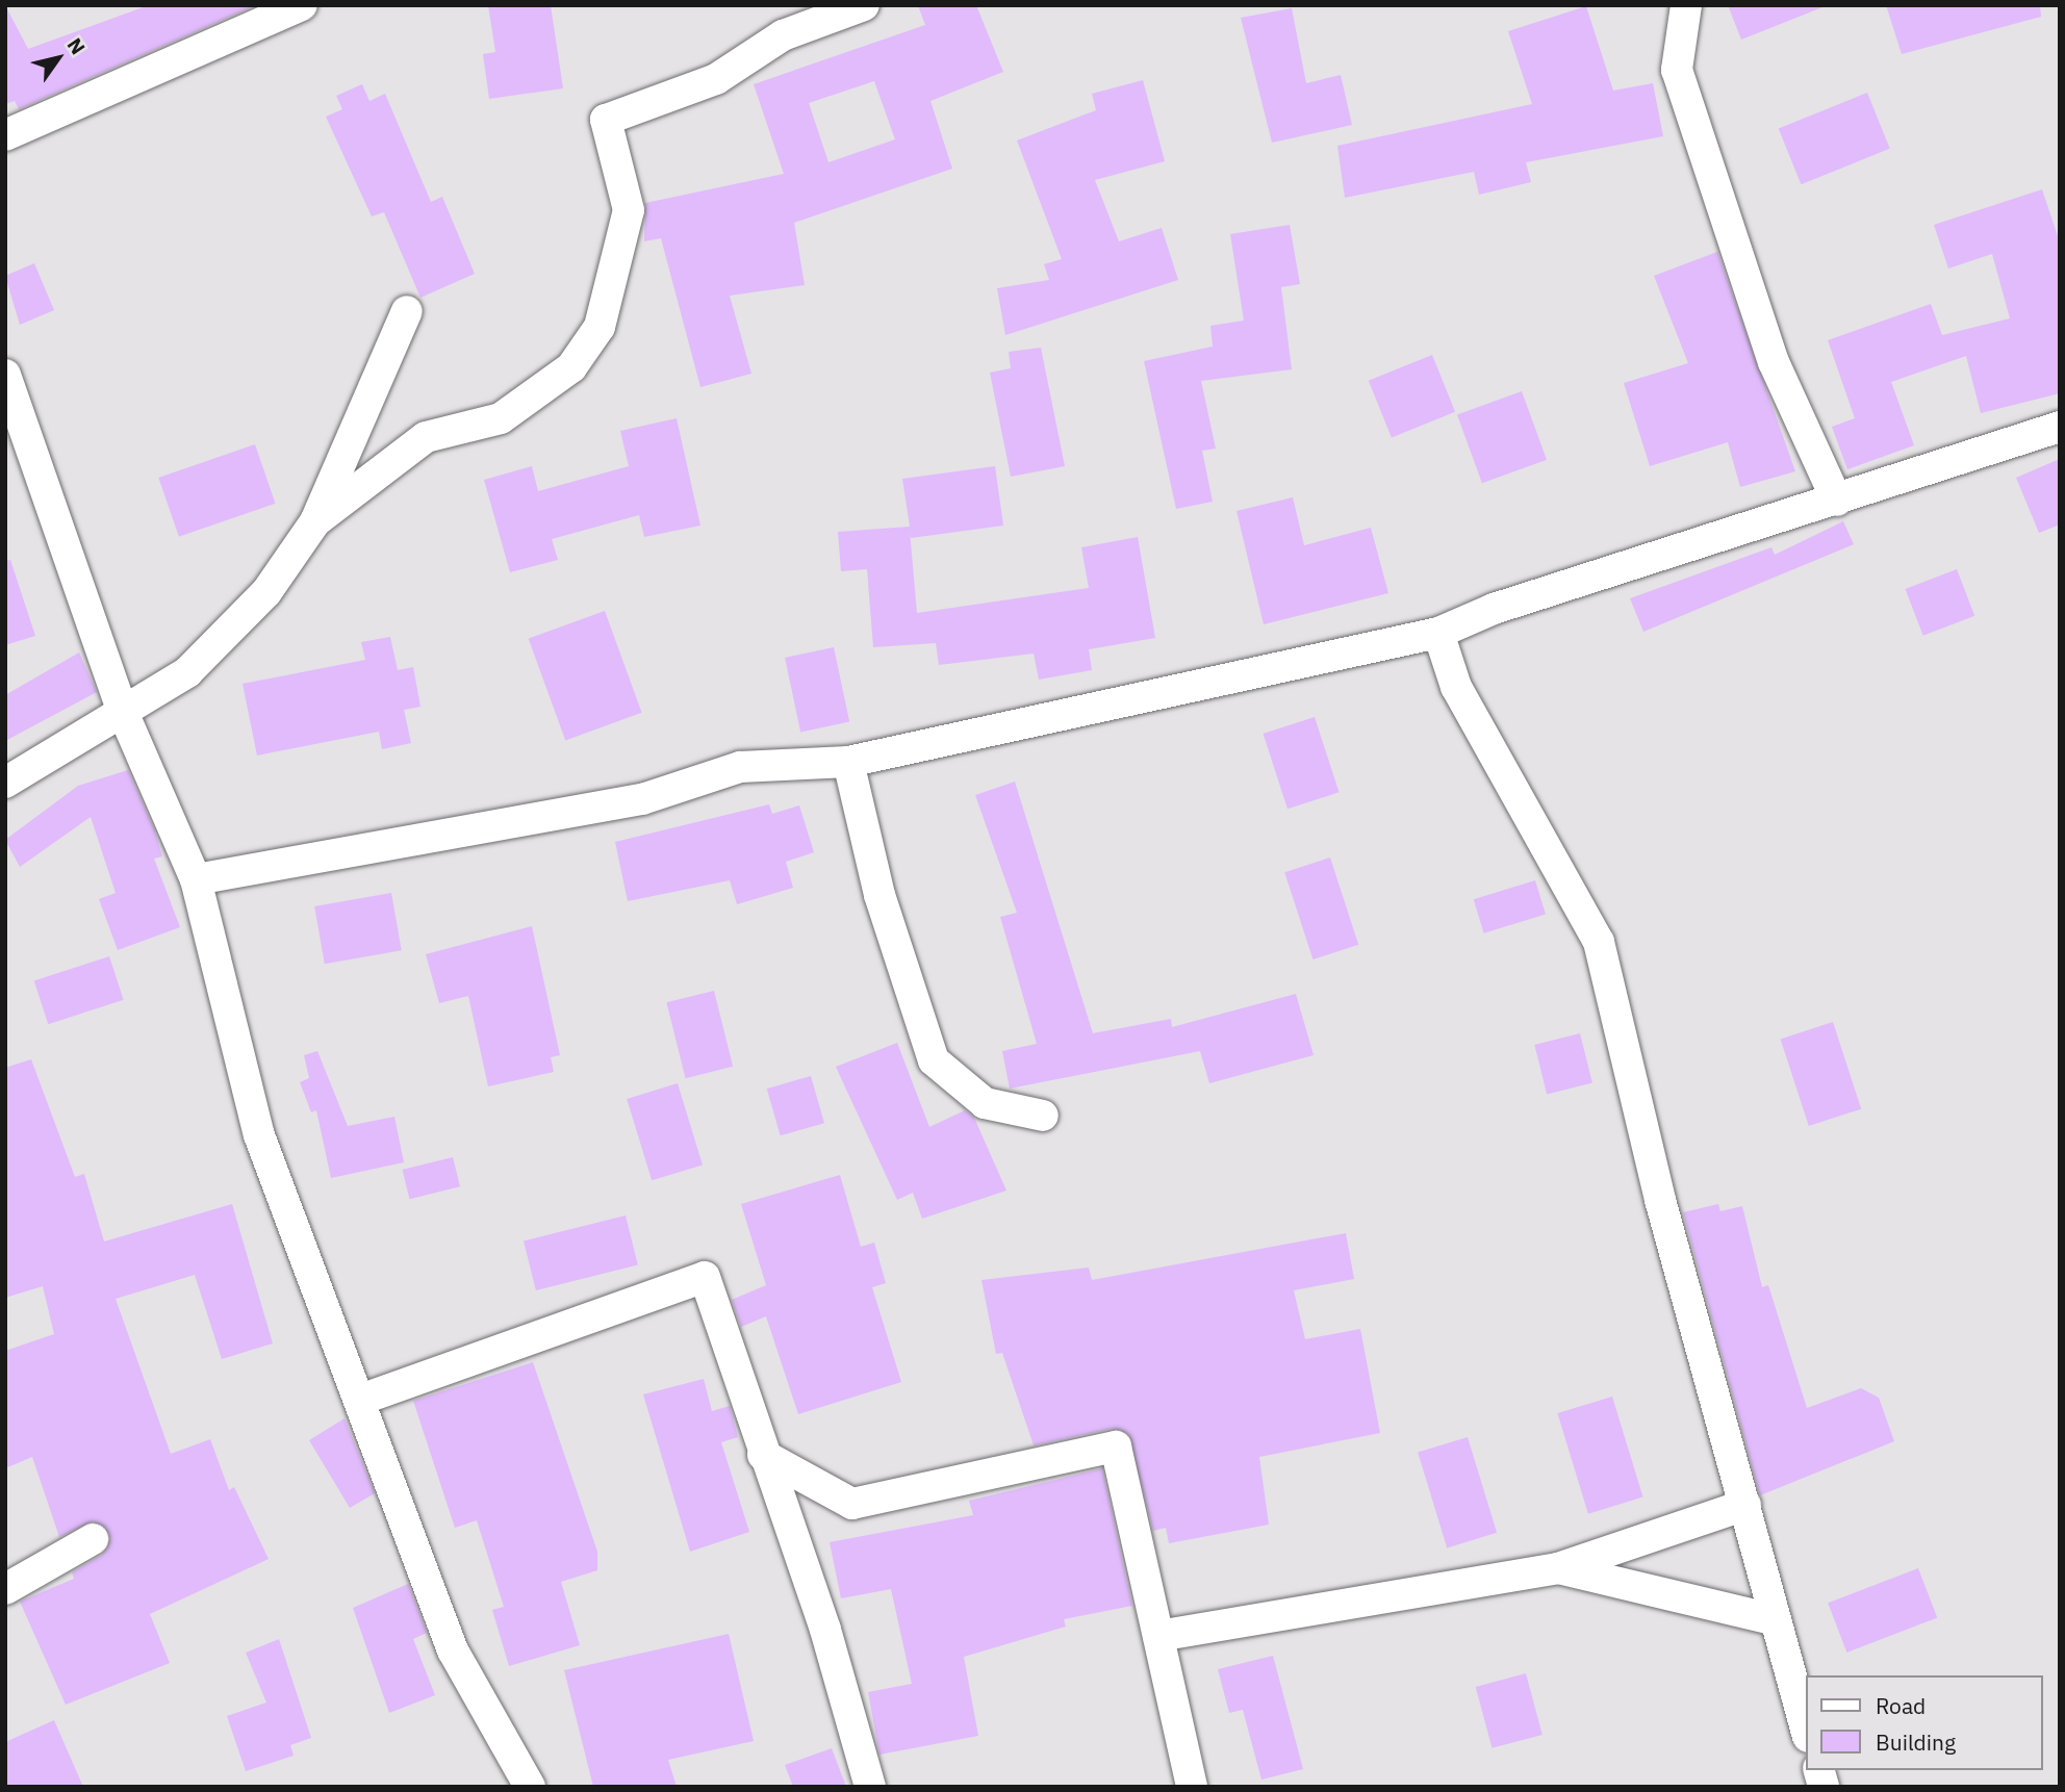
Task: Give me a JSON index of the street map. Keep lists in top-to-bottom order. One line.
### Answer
{"legend":["Road","Building"],"north":"top right"}
